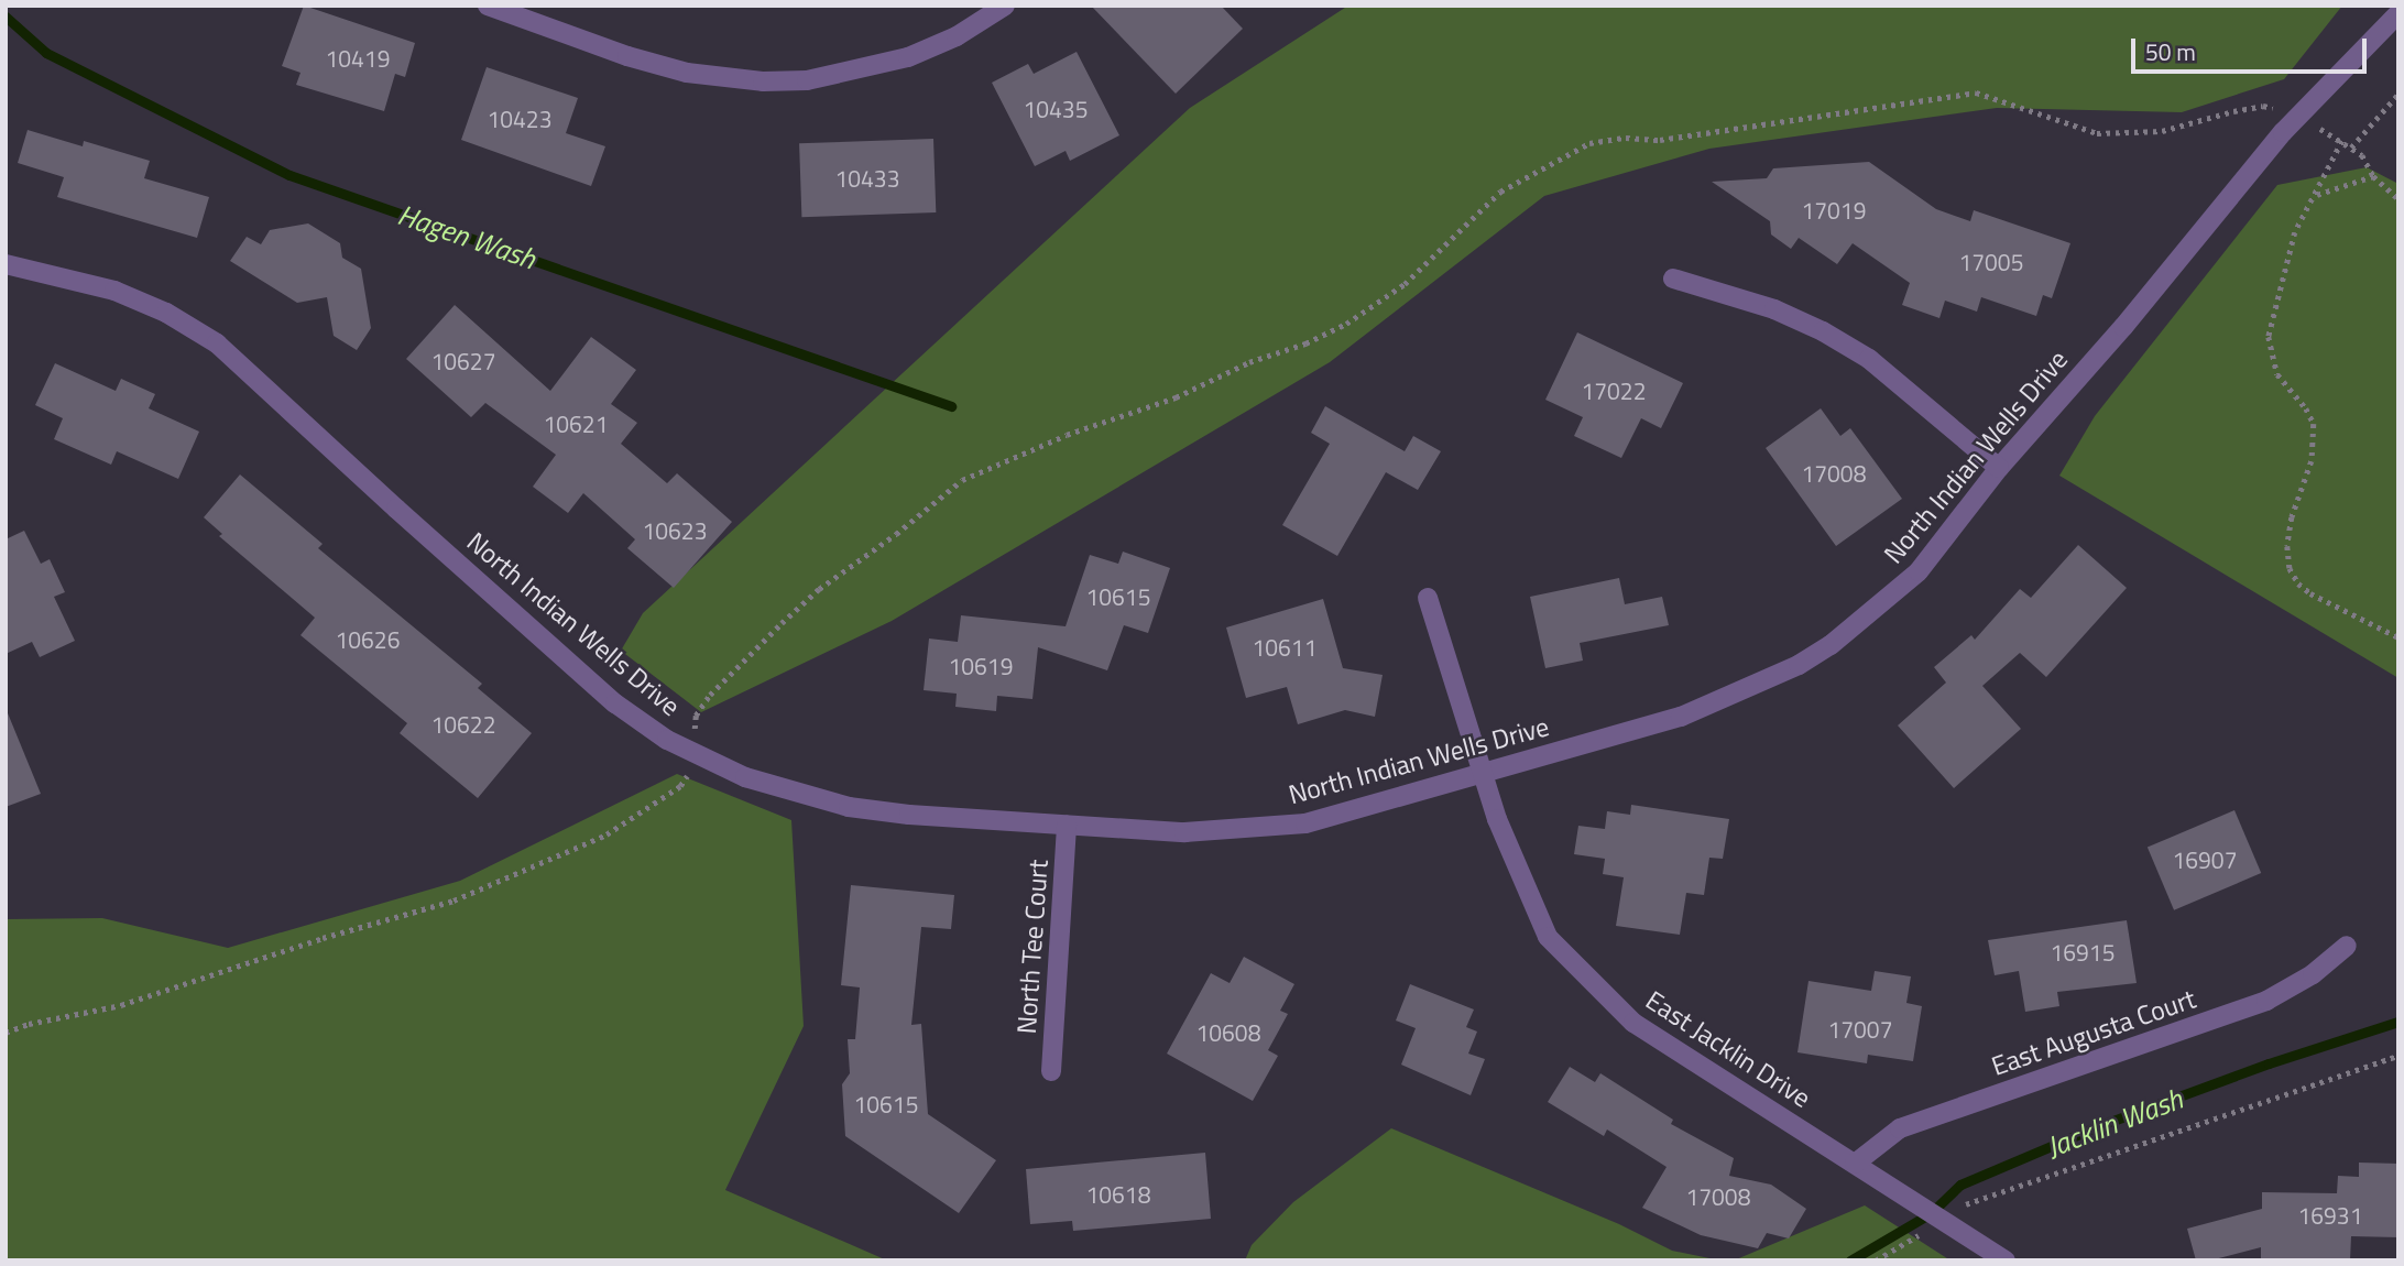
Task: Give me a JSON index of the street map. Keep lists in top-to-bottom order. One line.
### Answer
{"streets":{"street":["North Indian Wells Drive","North Tee Court","East Augusta Court","East Jacklin Drive"]},"crossings":[["North Indian Wells Drive","North Tee Court"],["North Indian Wells Drive","East Jacklin Drive"],["East Augusta Court","East Jacklin Drive"]],"water":["Hagen Wash","Jacklin Wash"],"house_numbers":["10419","10435","10423","10433","17019","17005","10627","17022","10621","17008","10623","10615","10626","10611","10619","10622","16907","16915","17007","10608","10615","10618","17008","16931"],"scale_bar":"50 m"}
